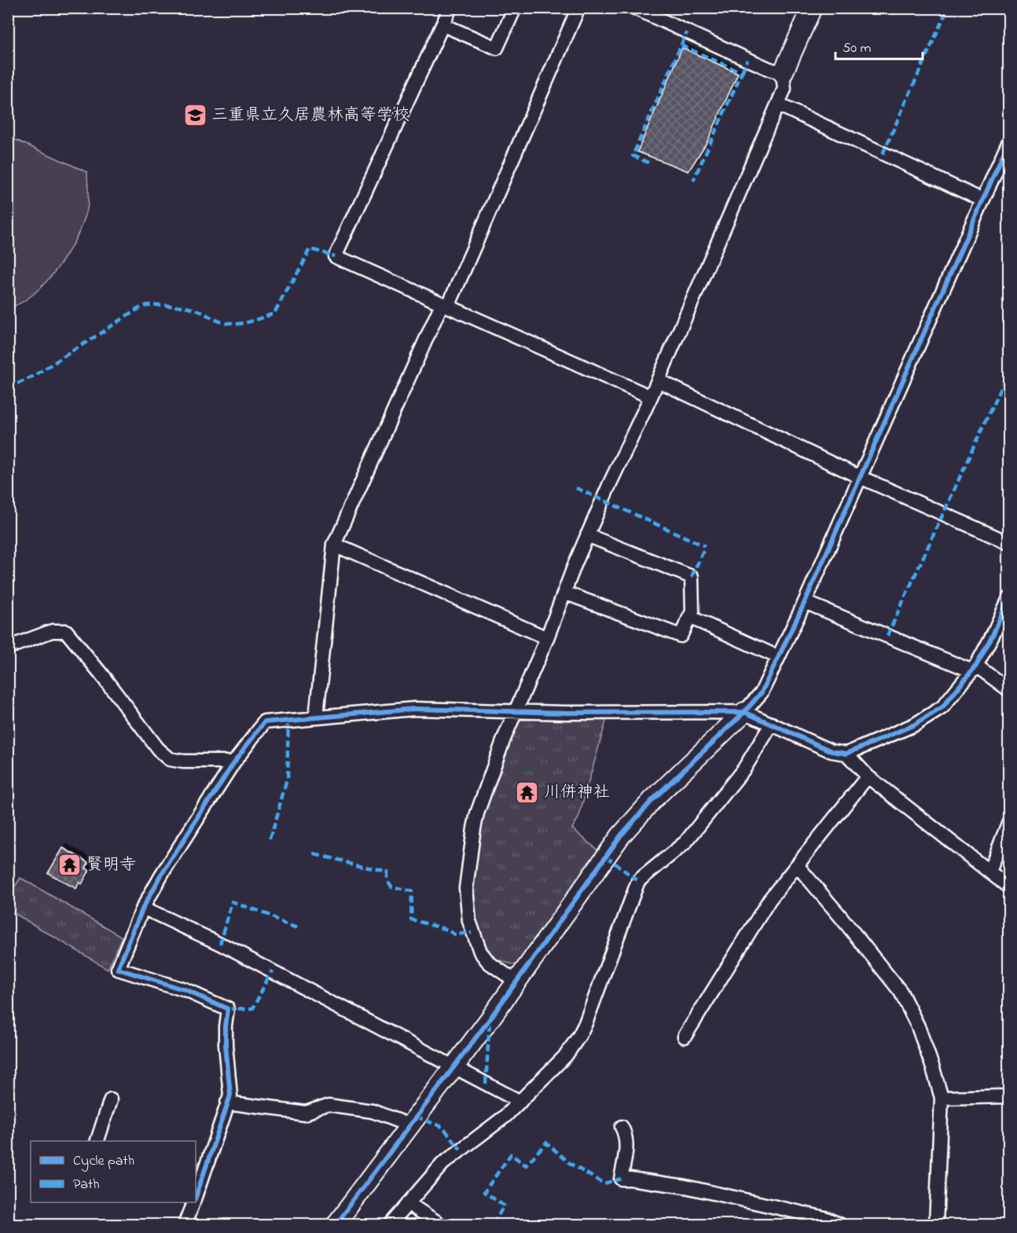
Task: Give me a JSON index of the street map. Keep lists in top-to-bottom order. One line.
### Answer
{"places":{"school or university":["三重県立久居農林高等学校"],"temple":["川併神社","賢明寺"]},"legend":["Cycle path","Path"],"scale_bar":"50 m"}
